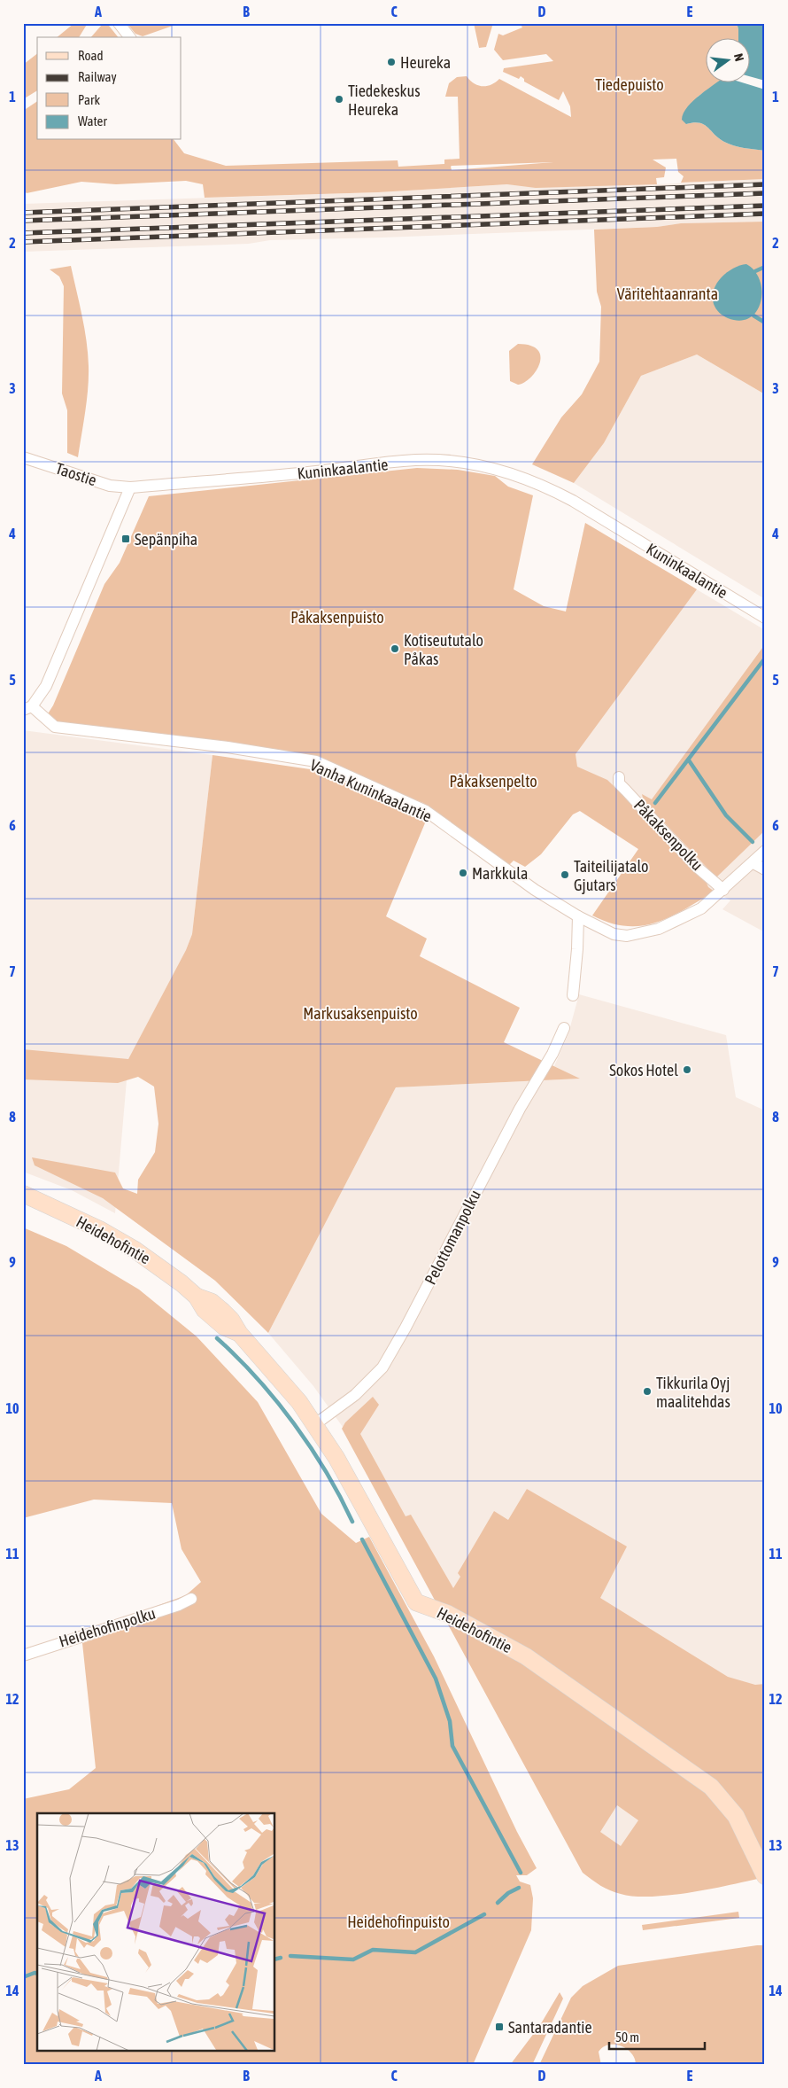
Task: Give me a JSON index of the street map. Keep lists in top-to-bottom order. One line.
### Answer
{"streets":{"main road":["Heidehofintie"],"street":["Kuninkaalantie","Taostie","Vanha Kuninkaalantie","Påkaksenpolku","Pelottomanpolku","Heidehofinpolku"]},"crossings":[["Kuninkaalantie","Taostie"],["Vanha Kuninkaalantie","Påkaksenpolku"],["Pelottomanpolku","Heidehofintie"]],"parks":["Tiedepuisto","Väritehtaanranta","Påkaksenpuisto","Påkaksenpelto","Markusaksenpuisto","Heidehofinpuisto"],"places":{"other":["Heureka","Tiedekeskus Heureka","Kotiseututalo Påkas","Markkula","Taiteilijatalo Gjutars","Sokos Hotel","Tikkurila Oyj maalitehdas"],"transit":["Sepänpiha","Santaradantie"]},"legend":["Road","Railway","Park","Water"],"scale_bar":"50 m","north":"right","grid":{"columns":["A","B","C","D","E"],"rows":["1","2","3","4","5","6","7","8","9","10","11","12","13","14"]}}
